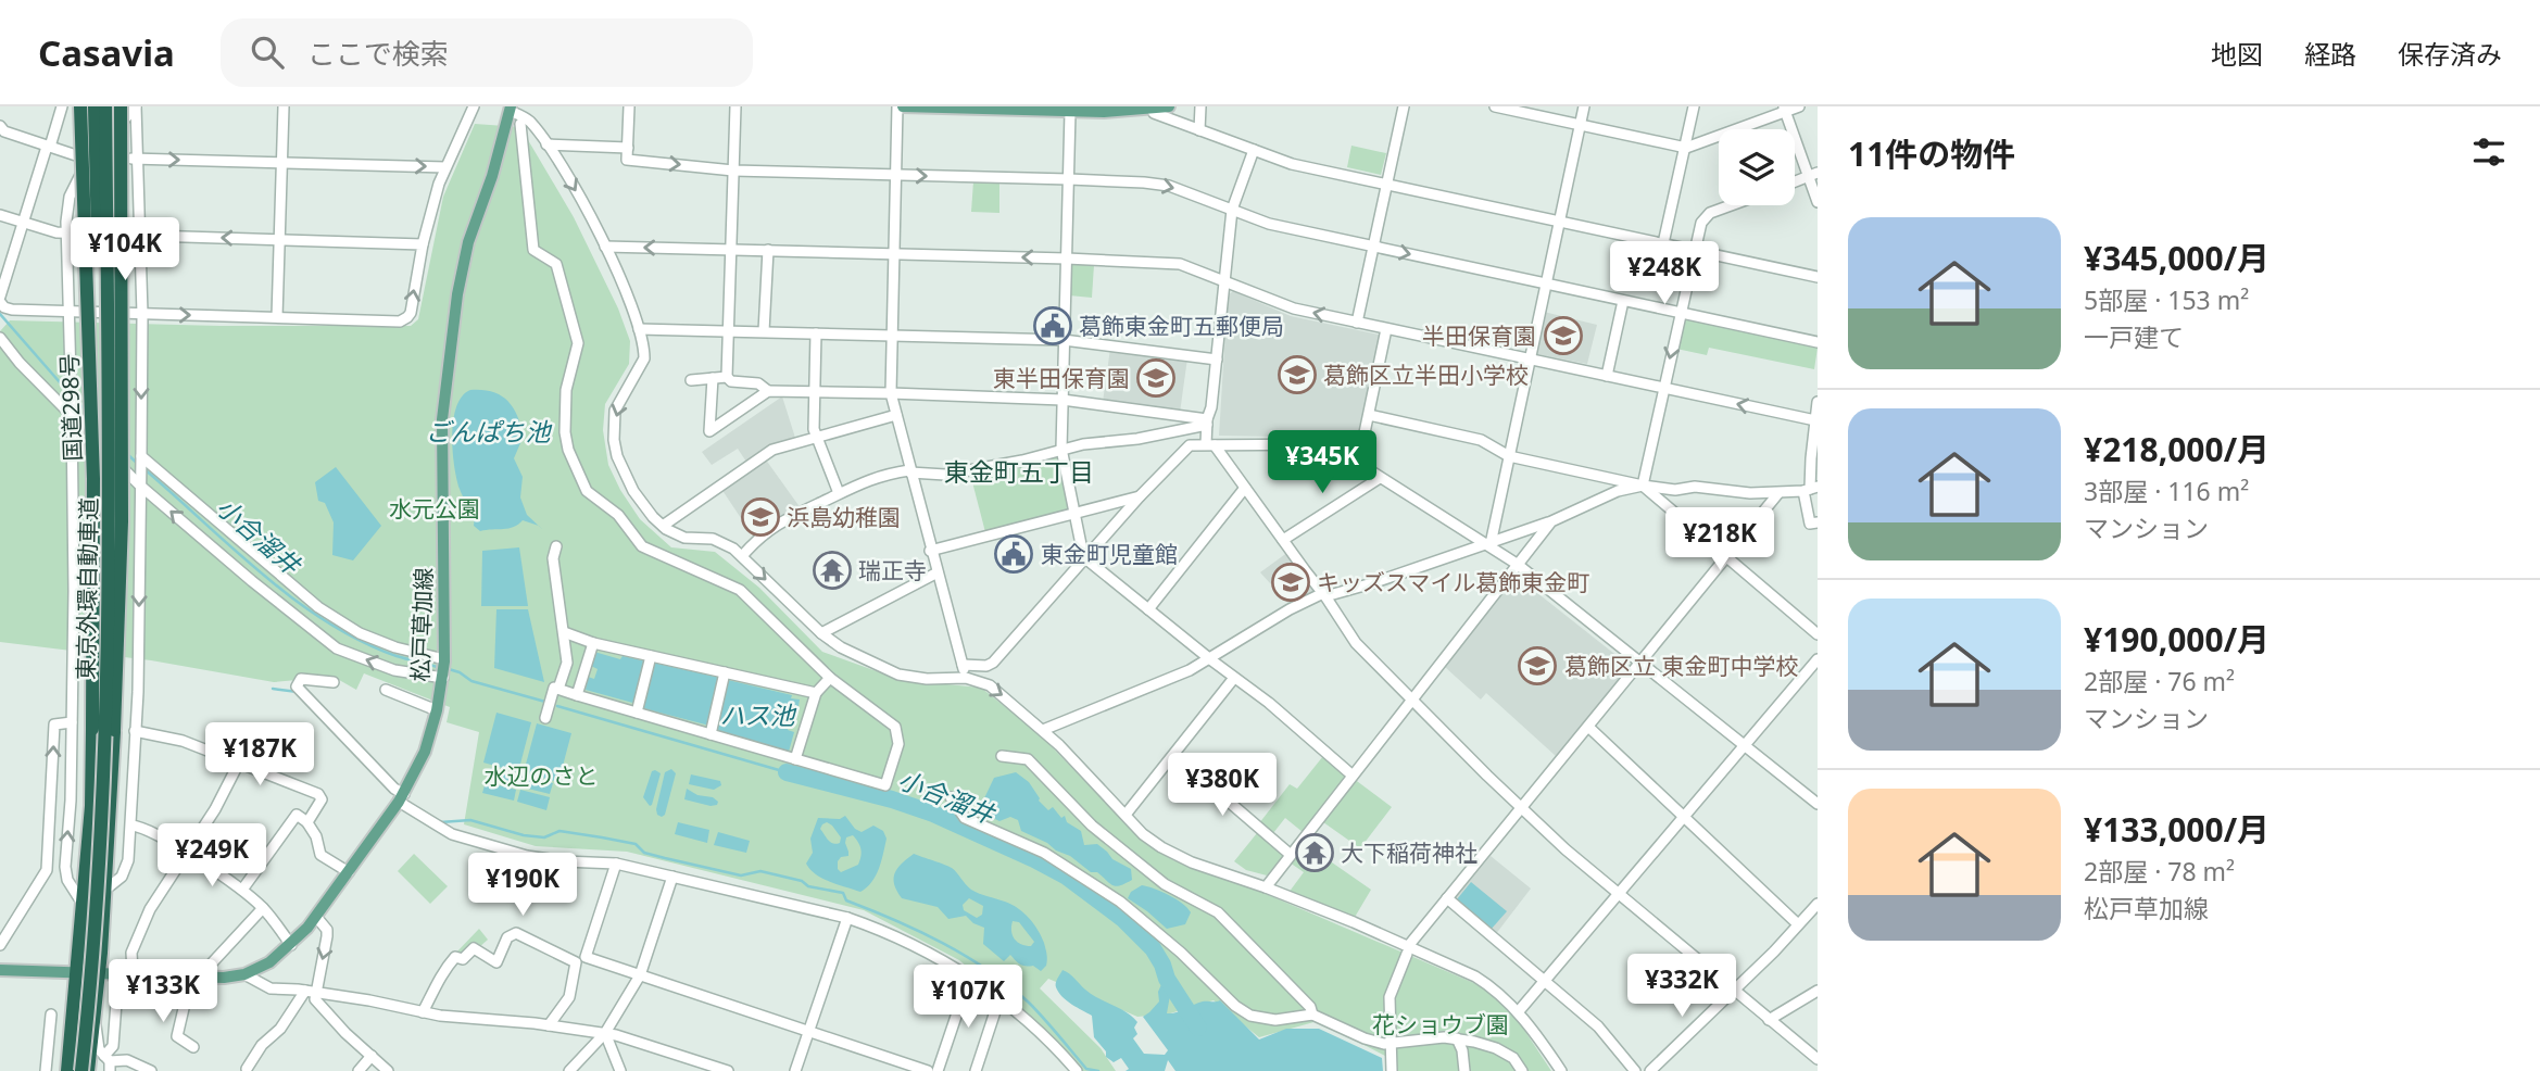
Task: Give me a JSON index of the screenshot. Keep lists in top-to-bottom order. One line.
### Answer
{"streets":{"highway":["国道298号","東京外環自動車道"],"main road":["松戸草加線"]},"crossings":[["国道298号","松戸草加線"]],"districts":["東金町五丁目"],"water":["ごんぱち池","小合溜井","ハス池"],"parks":["水元公園","水辺のさと","花ショウブ園"],"places":{"public building":["葛飾東金町五郵便局","東金町児童館"],"school or university":["半田保育園","葛飾区立半田小学校","東半田保育園","浜島幼稚園","キッズスマイル葛飾東金町","葛飾区立 東金町中学校"],"temple":["瑞正寺","大下稲荷神社"]},"page":{"header":"Casavia","search":"ここで検索","nav":["地図","経路","保存済み"],"heading":"11件の物件","list":[{"name":"¥345,000/月","note":"5部屋 · 153 m² · 一戸建て"},{"name":"¥218,000/月","note":"3部屋 · 116 m² · マンション"},{"name":"¥190,000/月","note":"2部屋 · 76 m² · マンション"},{"name":"¥133,000/月","note":"2部屋 · 78 m² · 松戸草加線"}],"price":["¥104K","¥248K","¥345K","¥218K","¥187K","¥380K","¥249K","¥190K","¥332K","¥133K","¥107K"]}}
